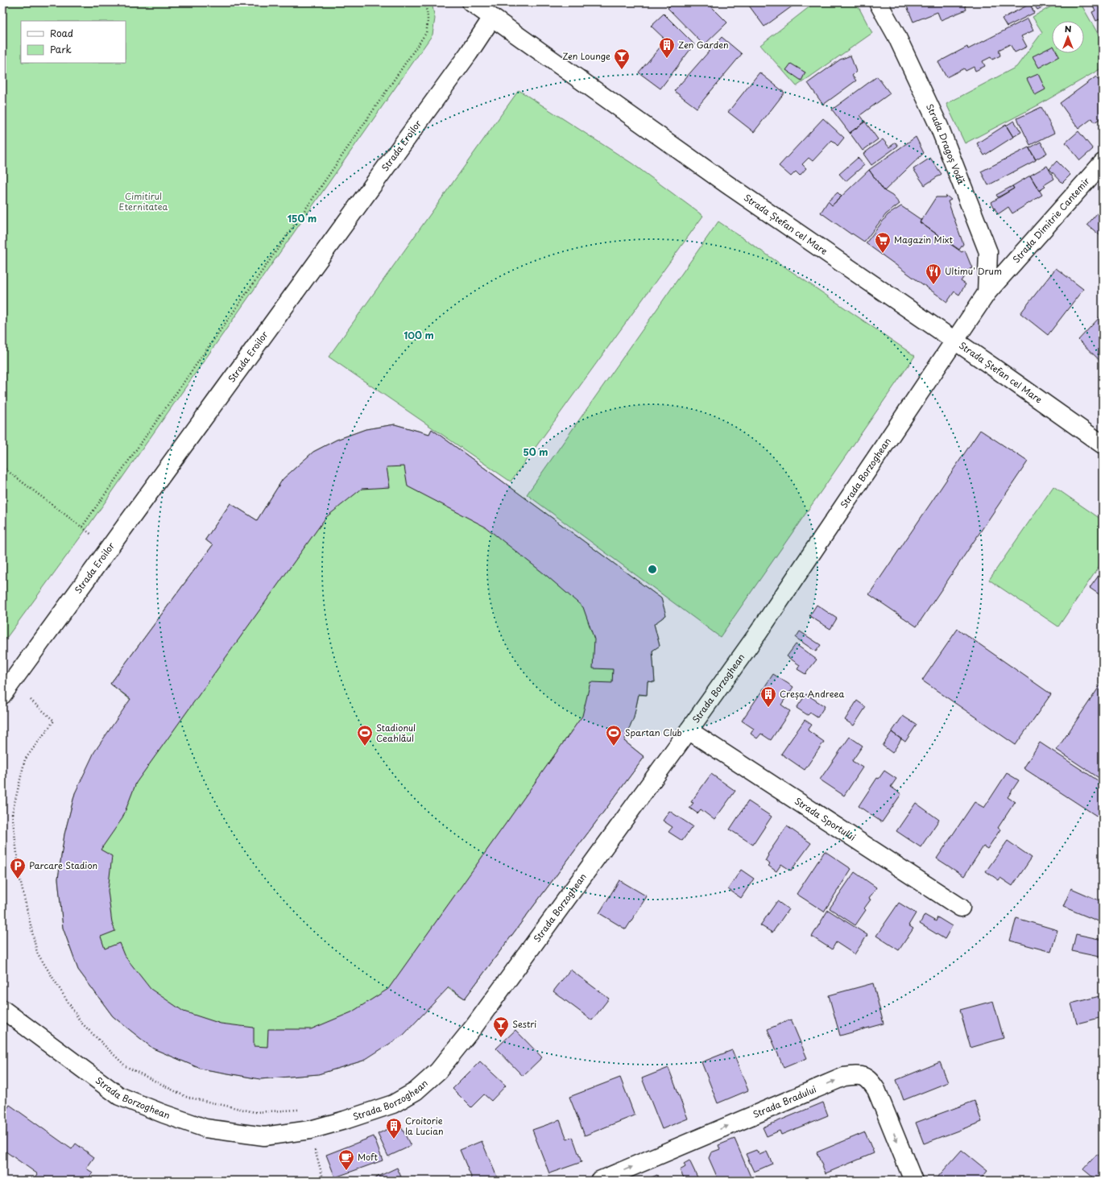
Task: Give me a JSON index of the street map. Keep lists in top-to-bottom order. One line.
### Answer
{"streets":{"street":["Strada Dragoș Vodă","Strada Eroilor","Strada Dimitrie Cantemir","Strada Ștefan cel Mare","Strada Borzoghean","Strada Sportului","Strada Bradului"]},"crossings":[["Strada Dragoș Vodă","Strada Dimitrie Cantemir"],["Strada Eroilor","Strada Ștefan cel Mare"],["Strada Dimitrie Cantemir","Strada Ștefan cel Mare"],["Strada Dimitrie Cantemir","Strada Borzoghean"],["Strada Ștefan cel Mare","Strada Borzoghean"],["Strada Borzoghean","Strada Sportului"]],"parks":["Cimitirul Eternitatea"],"places":{"building":["Zen Garden","Creșa Andreea","Croitorie la Lucian"],"bar":["Zen Lounge","Sestri"],"supermarket":["Magazin Mixt"],"restaurant":["Ultimu' Drum"],"sports":["Stadionul Ceahlăul","Spartan Club"],"parking":["Parcare Stadion"],"cafe":["Moft"]},"legend":["Road","Park"],"north":"top","rings":["150 m","100 m","50 m"]}
